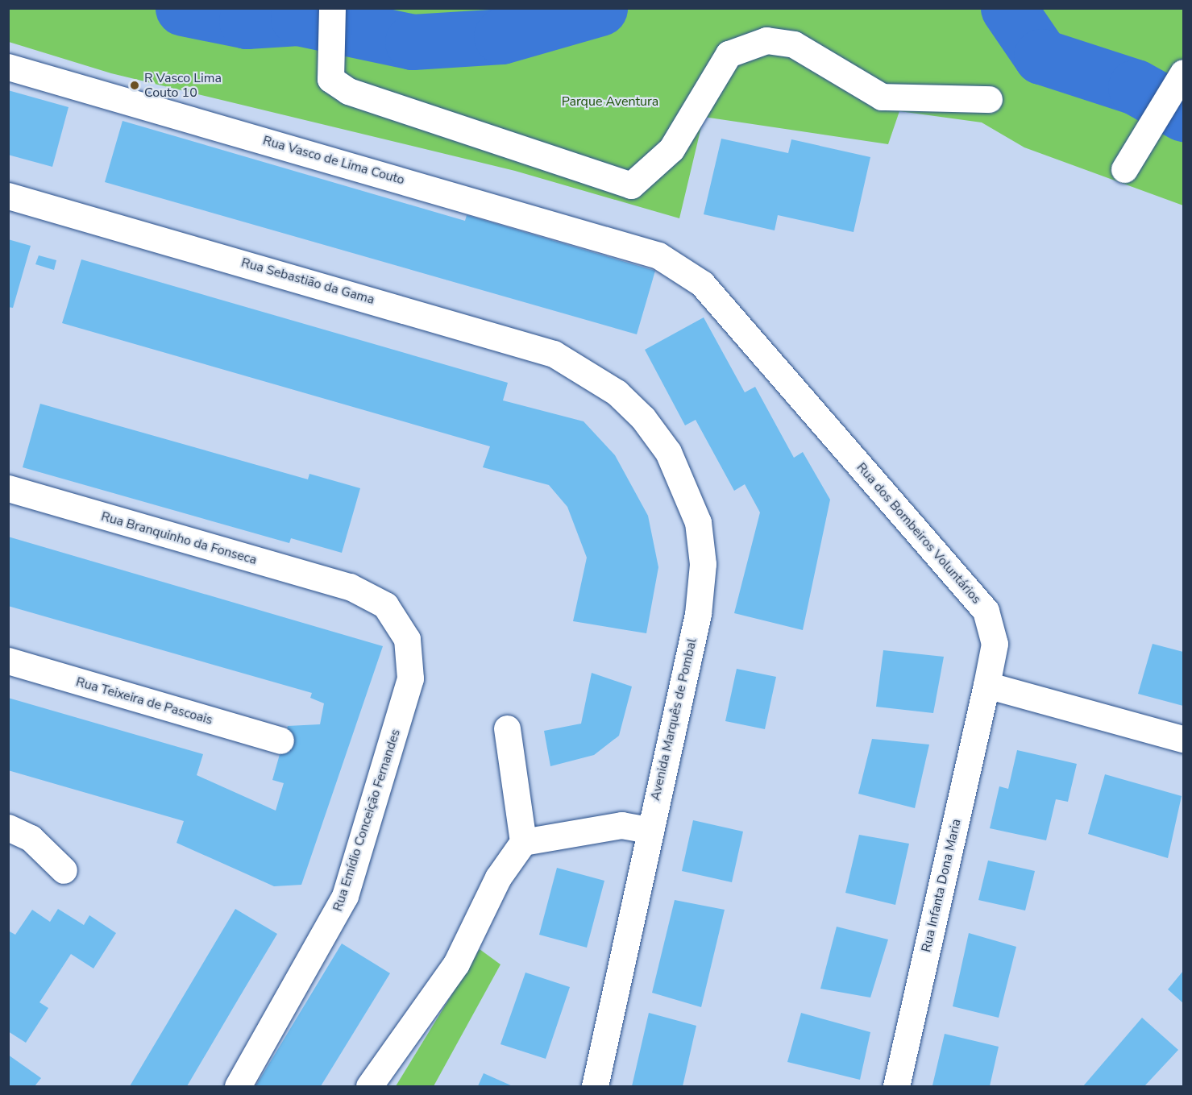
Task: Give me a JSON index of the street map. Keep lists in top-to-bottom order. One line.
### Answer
{"streets":{"street":["Rua Vasco de Lima Couto","Rua Sebastião da Gama","Rua dos Bombeiros Voluntários","Rua Branquinho da Fonseca","Rua Teixeira de Pascoais","Avenida Marquês de Pombal","Rua Emídio Conceição Fernandes","Rua Infanta Dona Maria"]},"crossings":[["Rua Vasco de Lima Couto","Rua dos Bombeiros Voluntários"],["Rua Sebastião da Gama","Avenida Marquês de Pombal"],["Rua dos Bombeiros Voluntários","Rua Infanta Dona Maria"],["Rua Branquinho da Fonseca","Rua Emídio Conceição Fernandes"]],"parks":["Parque Aventura"],"places":["R Vasco Lima Couto 10"]}
